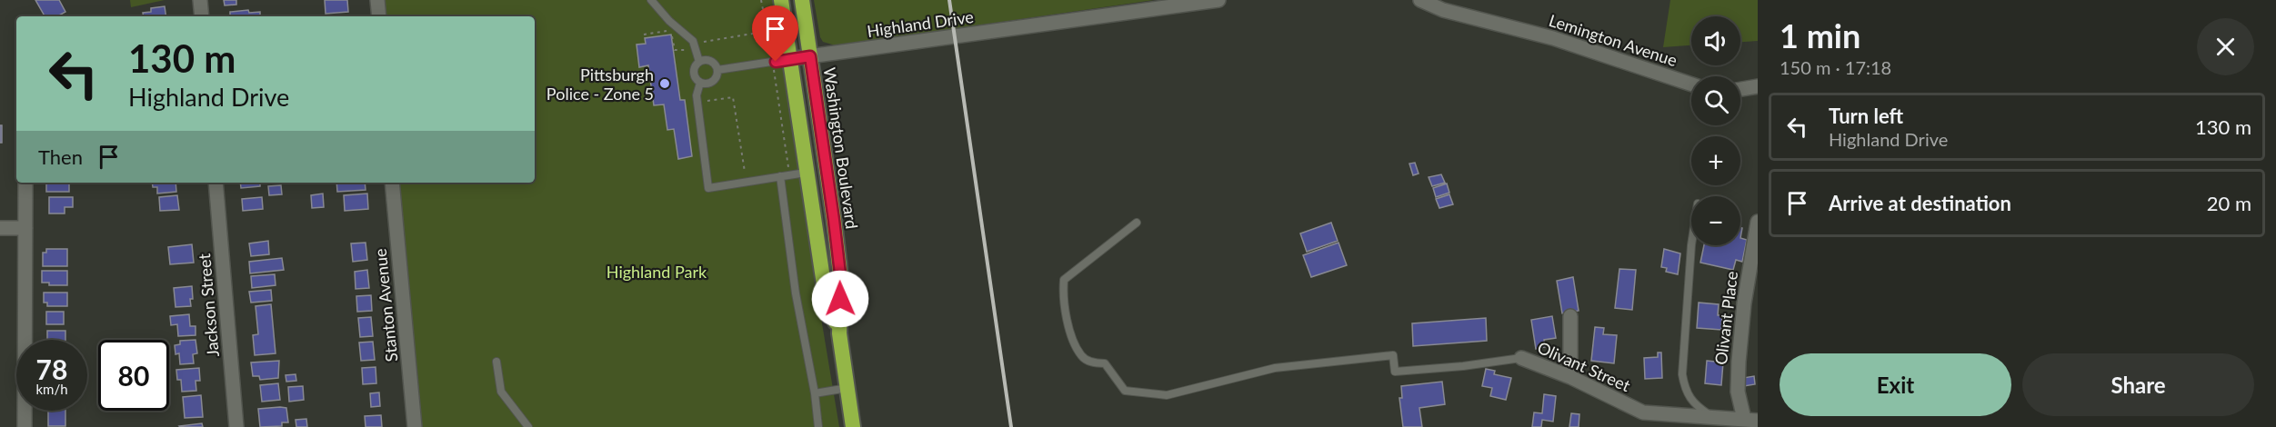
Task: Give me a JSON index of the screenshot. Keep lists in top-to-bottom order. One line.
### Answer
{"streets":{"highway":["Washington Boulevard"],"street":["Highland Drive","Lemington Avenue","Jackson Street","Stanton Avenue","Olivant Place","Olivant Street"]},"crossings":[["Highland Drive","Washington Boulevard"],["Olivant Place","Olivant Street"]],"parks":["Highland Park"],"places":["Pittsburgh Police - Zone 5"],"page":{"heading":["1 min","150 m · 17:18"],"map_buttons":["+","−"],"turn":["130 m","Highland Drive"],"list":[{"name":"Turn left","note":"Highland Drive","value":"130 m"},{"name":"Arrive at destination","value":"20 m"}],"then":"Then","speed":"78 km/h","limit":"80","buttons":["Exit","Share"]}}
